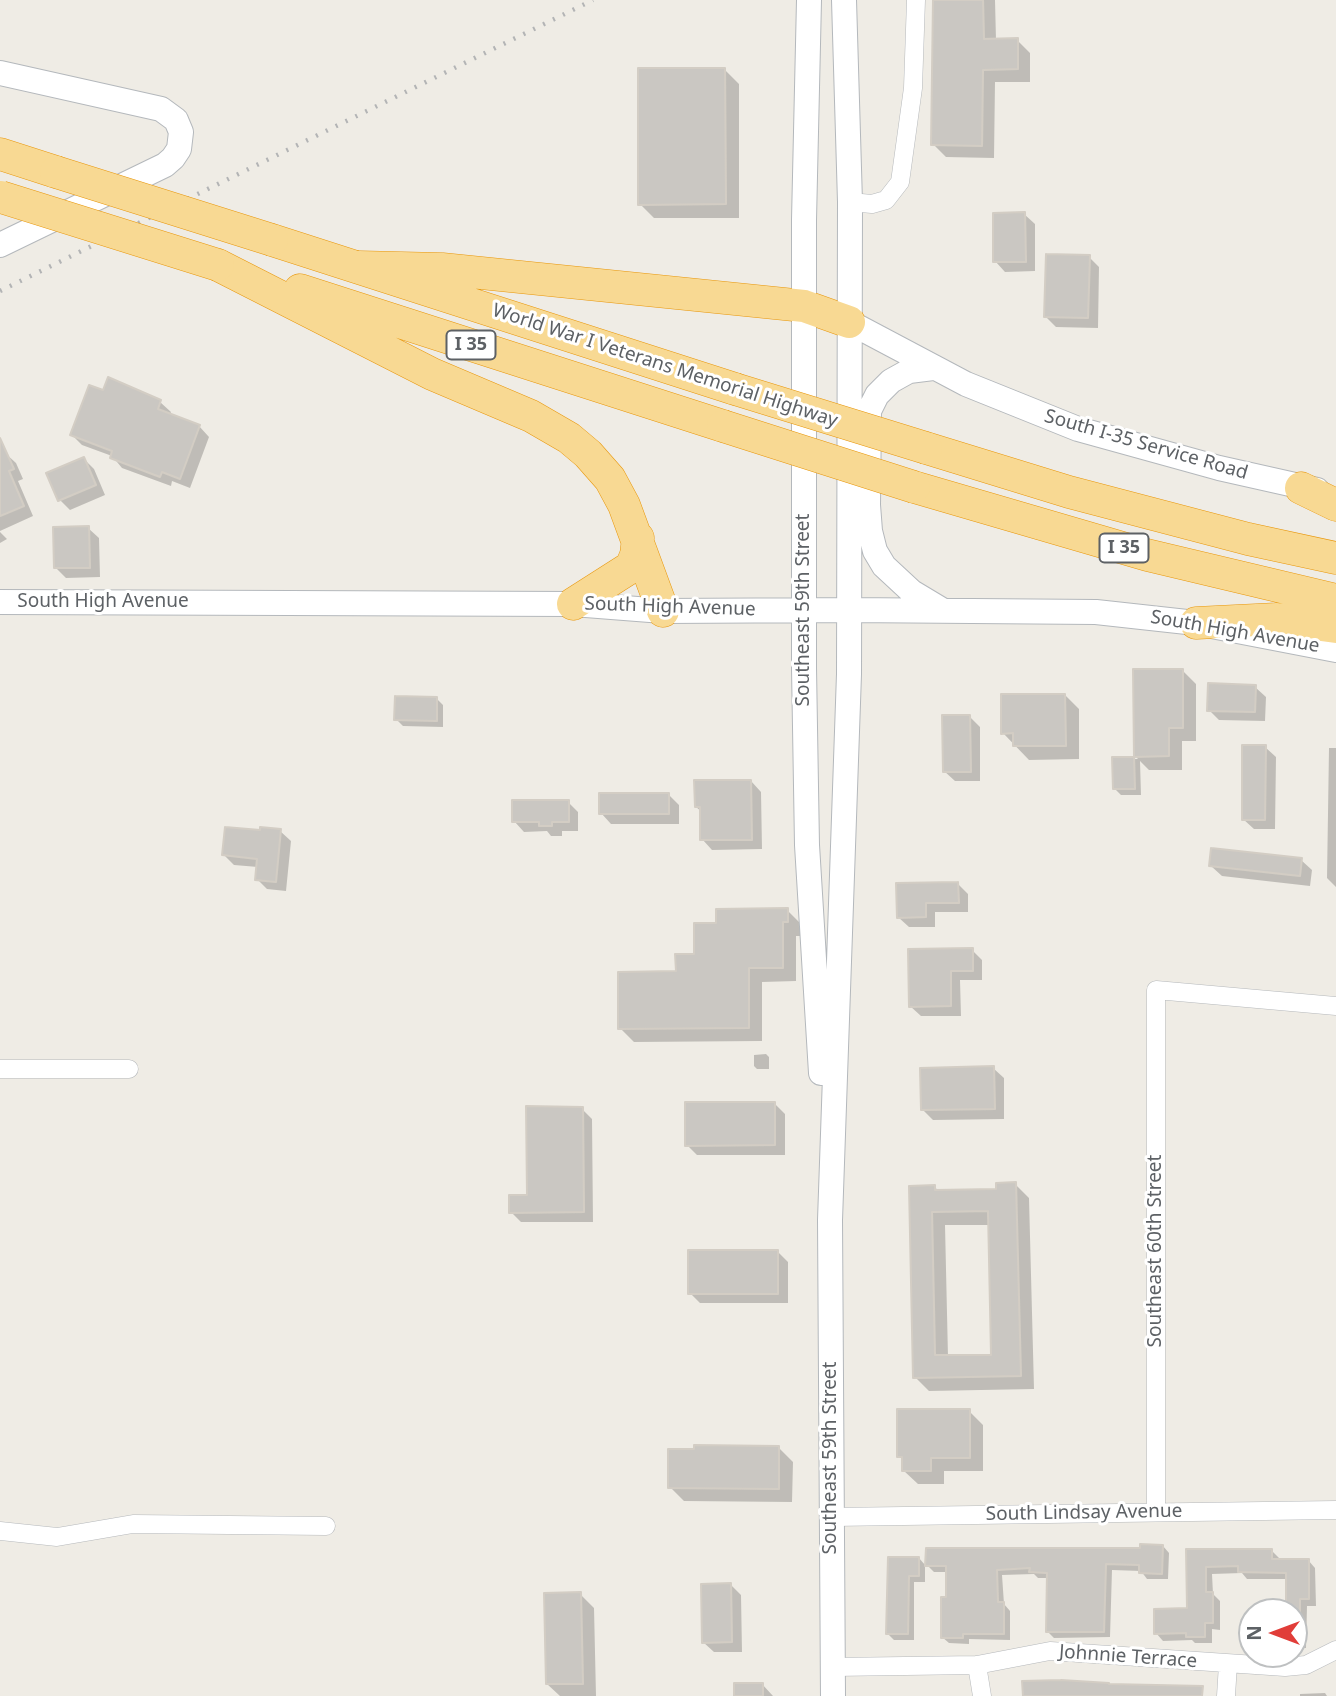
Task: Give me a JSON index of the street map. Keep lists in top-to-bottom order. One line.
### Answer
{"streets":{"highway":["I 35","World War I Veterans Memorial Highway"],"main road":["South I-35 Service Road","South High Avenue","Southeast 59th Street"],"street":["Southeast 60th Street","South Lindsay Avenue","Johnnie Terrace"]},"crossings":[["South I-35 Service Road","Southeast 59th Street"],["South High Avenue","Southeast 59th Street"],["Southeast 59th Street","South Lindsay Avenue"],["Southeast 59th Street","Johnnie Terrace"],["Southeast 60th Street","South Lindsay Avenue"]],"north":"left"}
